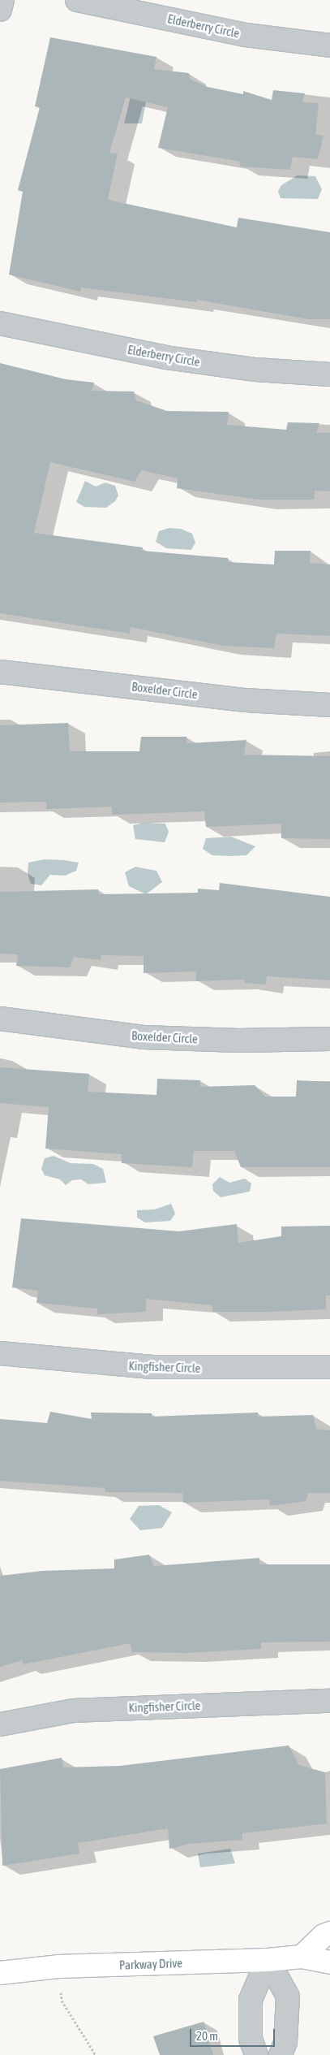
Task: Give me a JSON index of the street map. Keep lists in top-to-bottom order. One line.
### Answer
{"streets":{"street":["Elderberry Circle","Boxelder Circle","Kingfisher Circle","Parkway Drive"]},"scale_bar":"20 m"}
